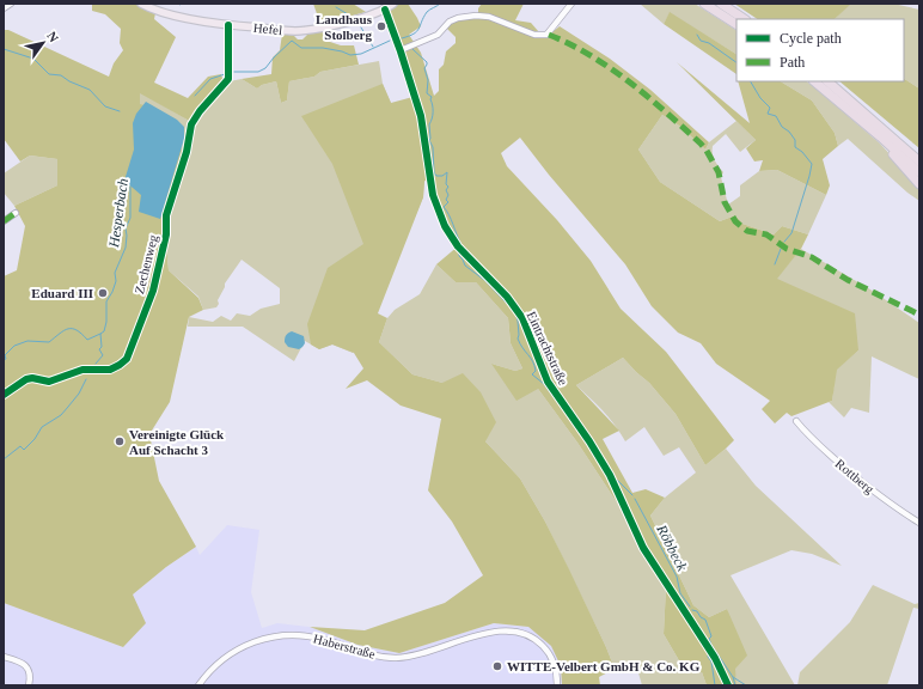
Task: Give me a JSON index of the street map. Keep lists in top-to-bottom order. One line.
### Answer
{"streets":{"main road":["Hefel"],"street":["Zechenweg","Eintrachtstraße","Rottberg","Haberstraße"]},"crossings":[["Hefel","Zechenweg"],["Hefel","Eintrachtstraße"]],"water":["Hesperbach","Röbbeck"],"places":["Landhaus Stolberg","Eduard III","Vereinigte Glück Auf Schacht 3","WITTE-Velbert GmbH & Co. KG"],"legend":["Cycle path","Path"],"north":"top right"}
